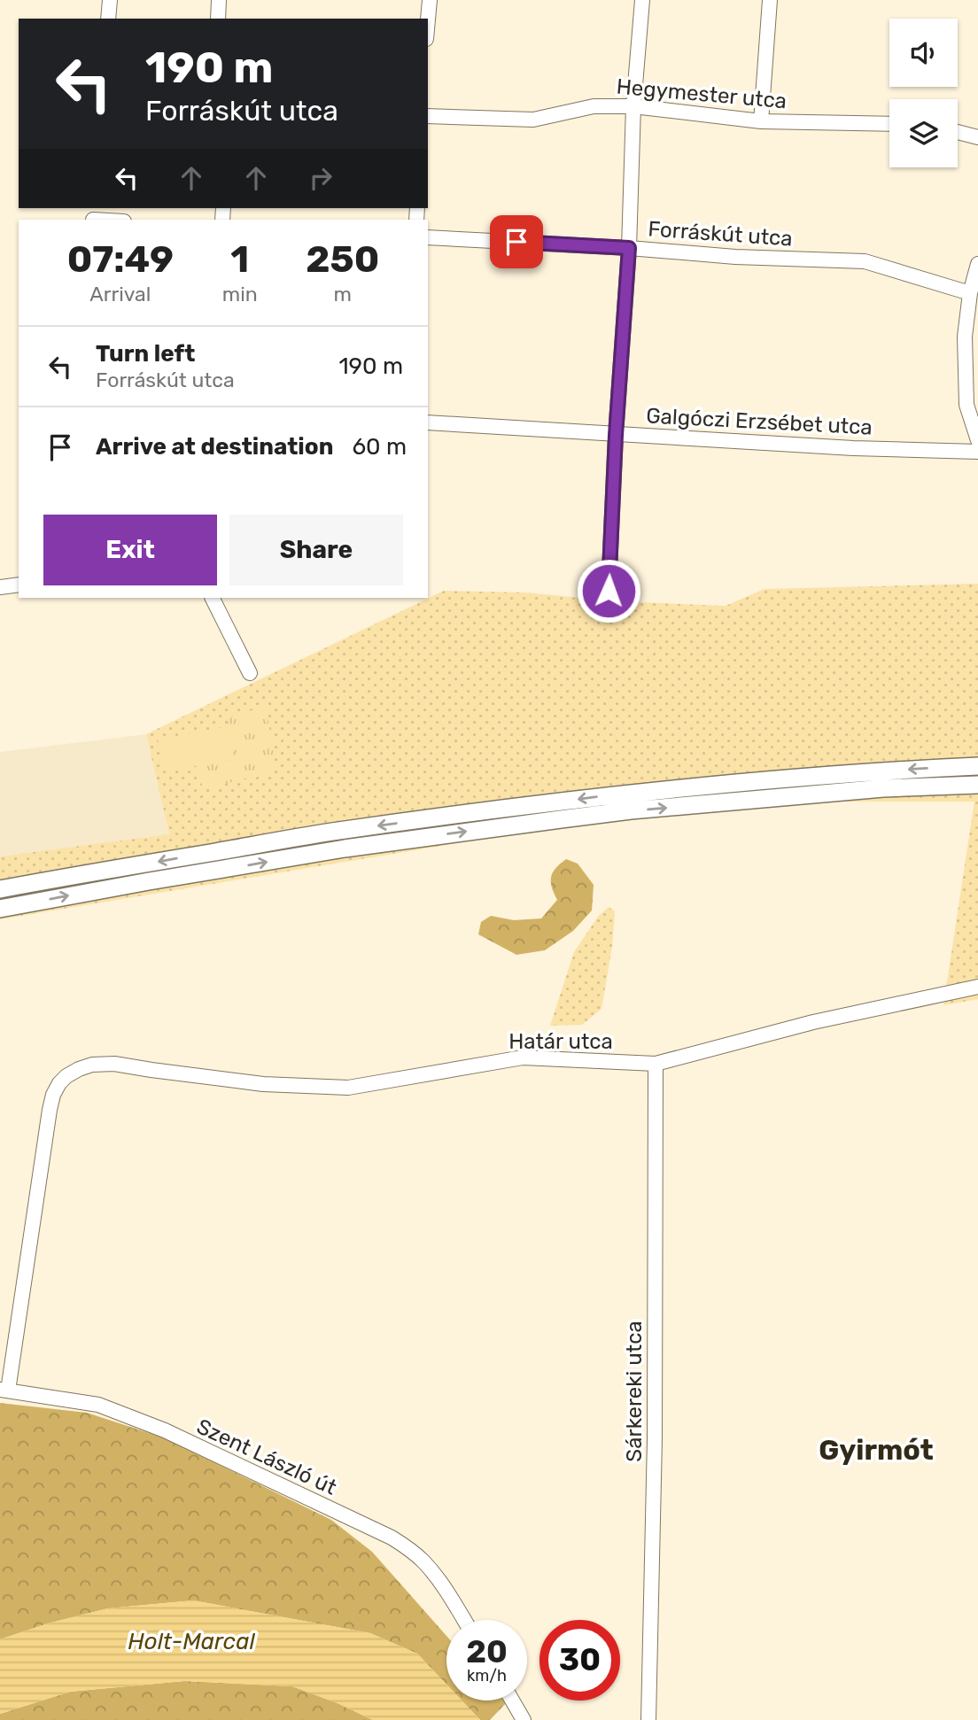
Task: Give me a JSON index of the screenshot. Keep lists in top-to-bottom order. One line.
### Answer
{"streets":{"street":["Hegymester utca","Forráskút utca","Galgóczi Erzsébet utca","Határ utca","Sárkereki utca","Szent László út"]},"crossings":[["Határ utca","Sárkereki utca"],["Határ utca","Szent László út"]],"districts":["Gyirmót"],"water":["Holt-Marcal"],"page":{"turn":["190 m","Forráskút utca"],"eta":["07:49","Arrival","1","min","250","m"],"list":[{"name":"Turn left","note":"Forráskút utca","value":"190 m"},{"name":"Arrive at destination","value":"60 m"}],"buttons":["Exit","Share"],"speed":"20 km/h","limit":"30"}}
